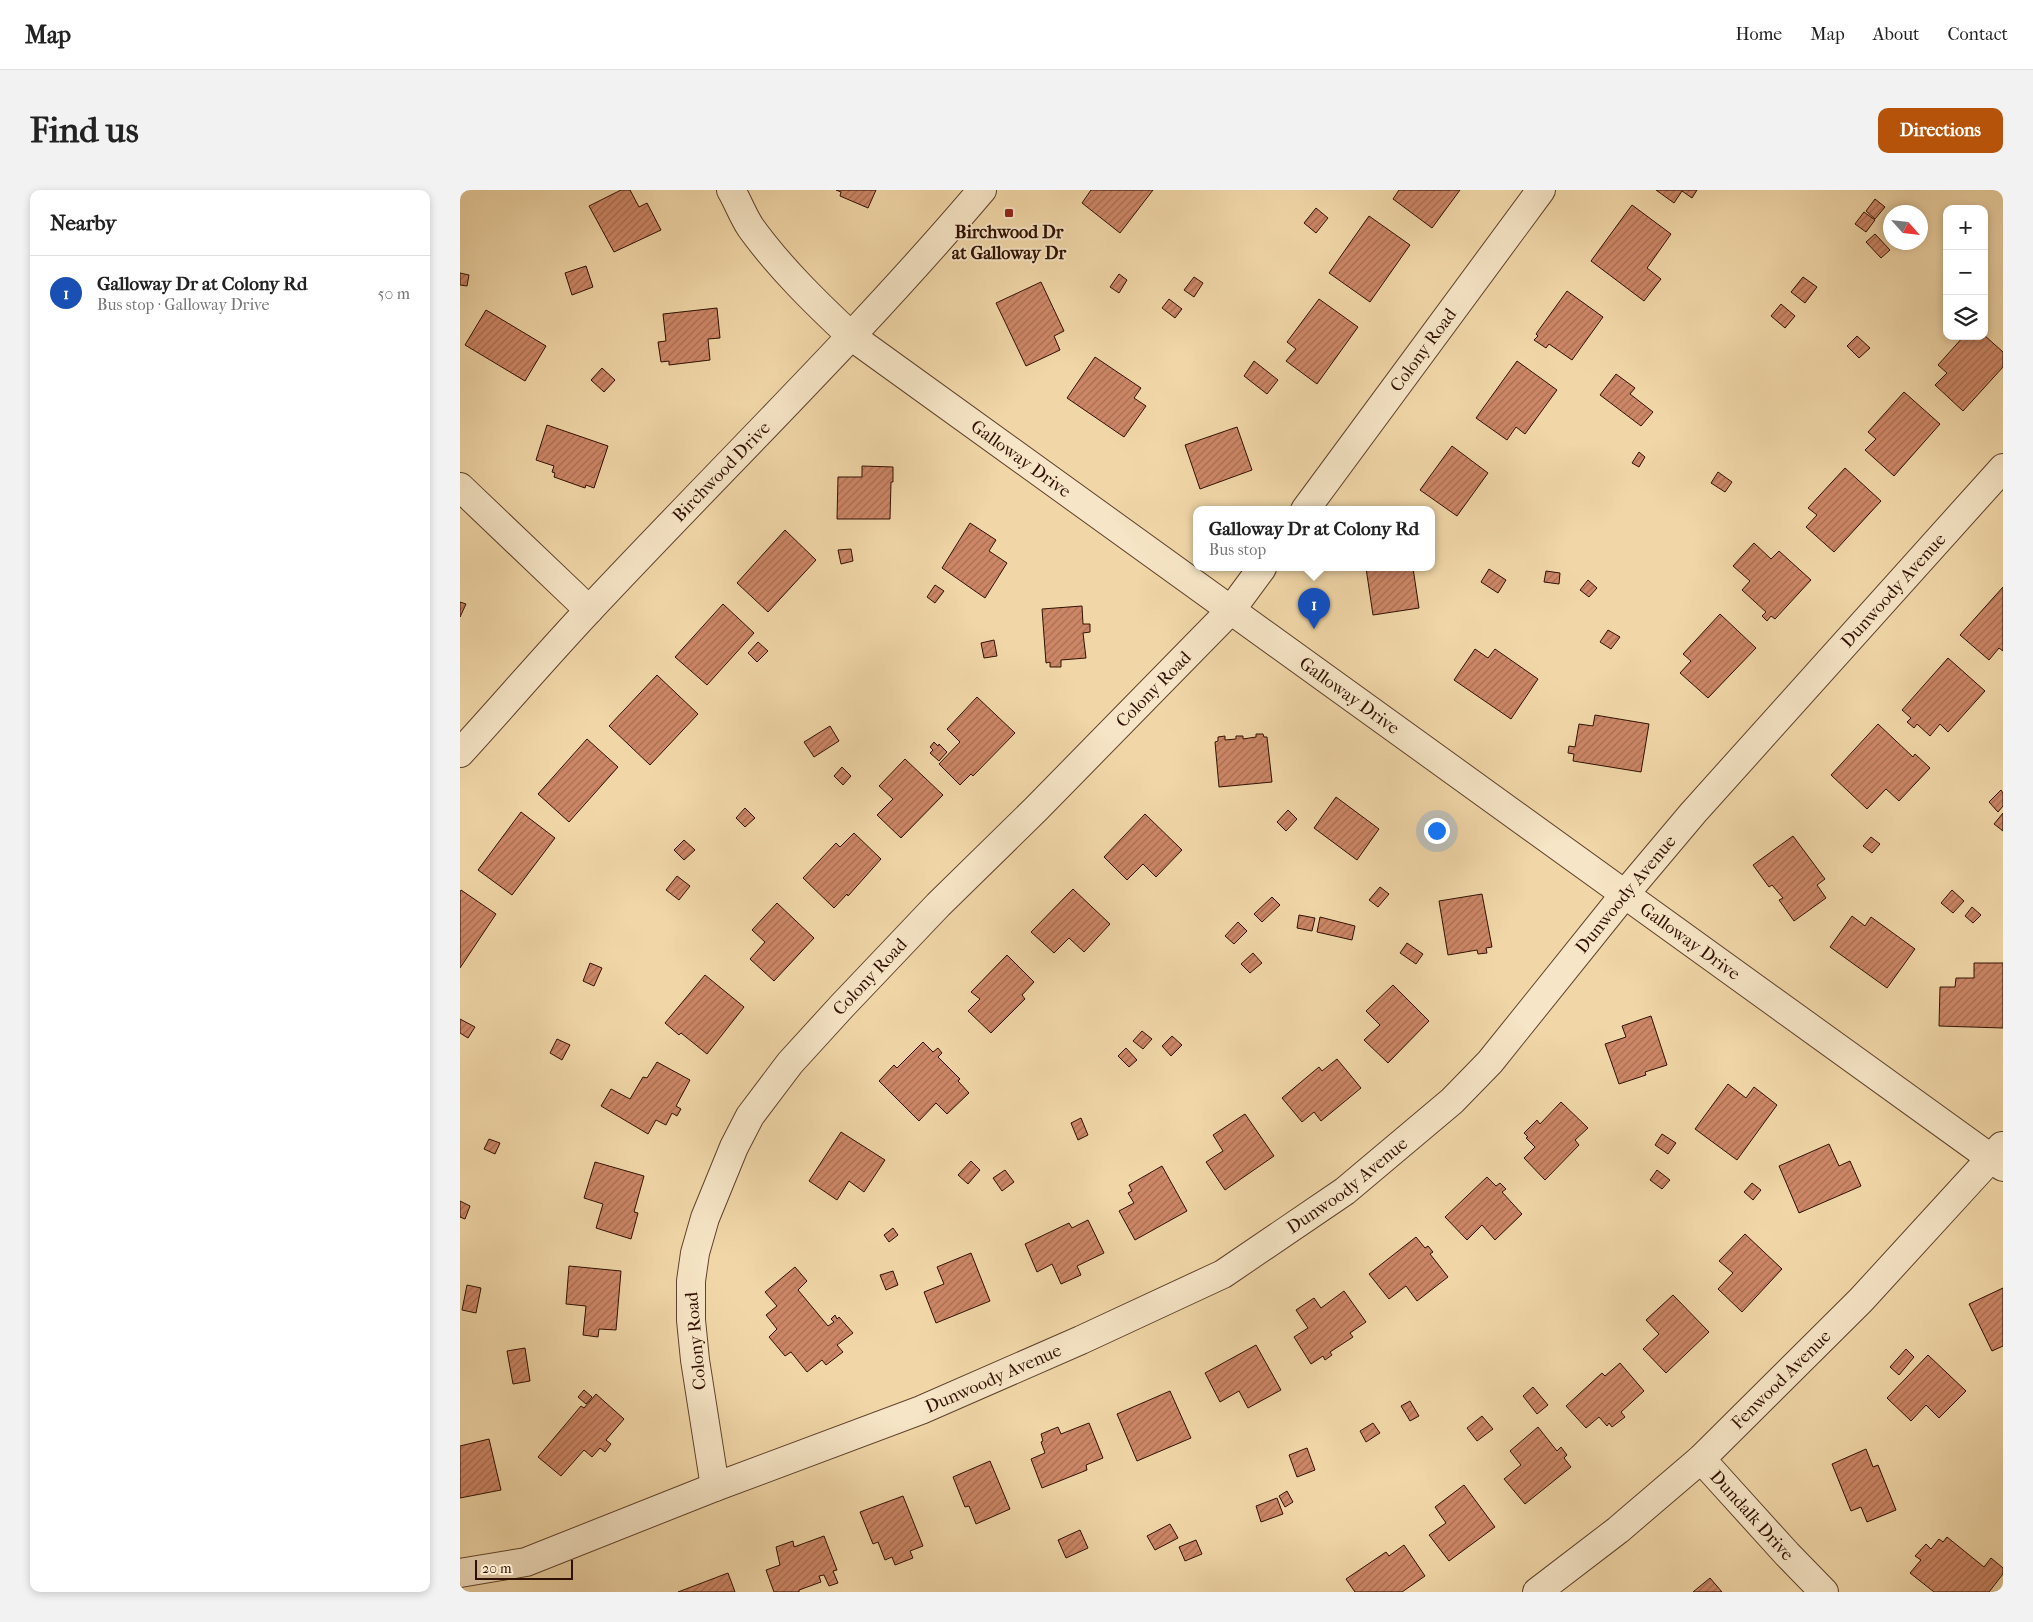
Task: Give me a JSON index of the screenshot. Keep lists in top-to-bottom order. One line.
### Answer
{"streets":{"street":["Colony Road","Galloway Drive","Birchwood Drive","Dunwoody Avenue","Fenwood Avenue","Dundalk Drive"]},"crossings":[["Colony Road","Galloway Drive"],["Colony Road","Dunwoody Avenue"],["Galloway Drive","Birchwood Drive"],["Galloway Drive","Dunwoody Avenue"],["Galloway Drive","Fenwood Avenue"],["Fenwood Avenue","Dundalk Drive"]],"places":{"transit":["Birchwood Dr at Galloway Dr"]},"scale_bar":"20 m","north":"bottom right","page":{"header":"Map","nav":["Home","Map","About","Contact"],"buttons":"Directions","title":"Find us","heading":"Nearby","map_buttons":["+","−"],"list":[{"mark":"1","name":"Galloway Dr at Colony Rd","note":"Bus stop · Galloway Drive","value":"50 m"}],"popup":["Galloway Dr at Colony Rd","Bus stop"],"pins":"1","scale":"20 m"}}
